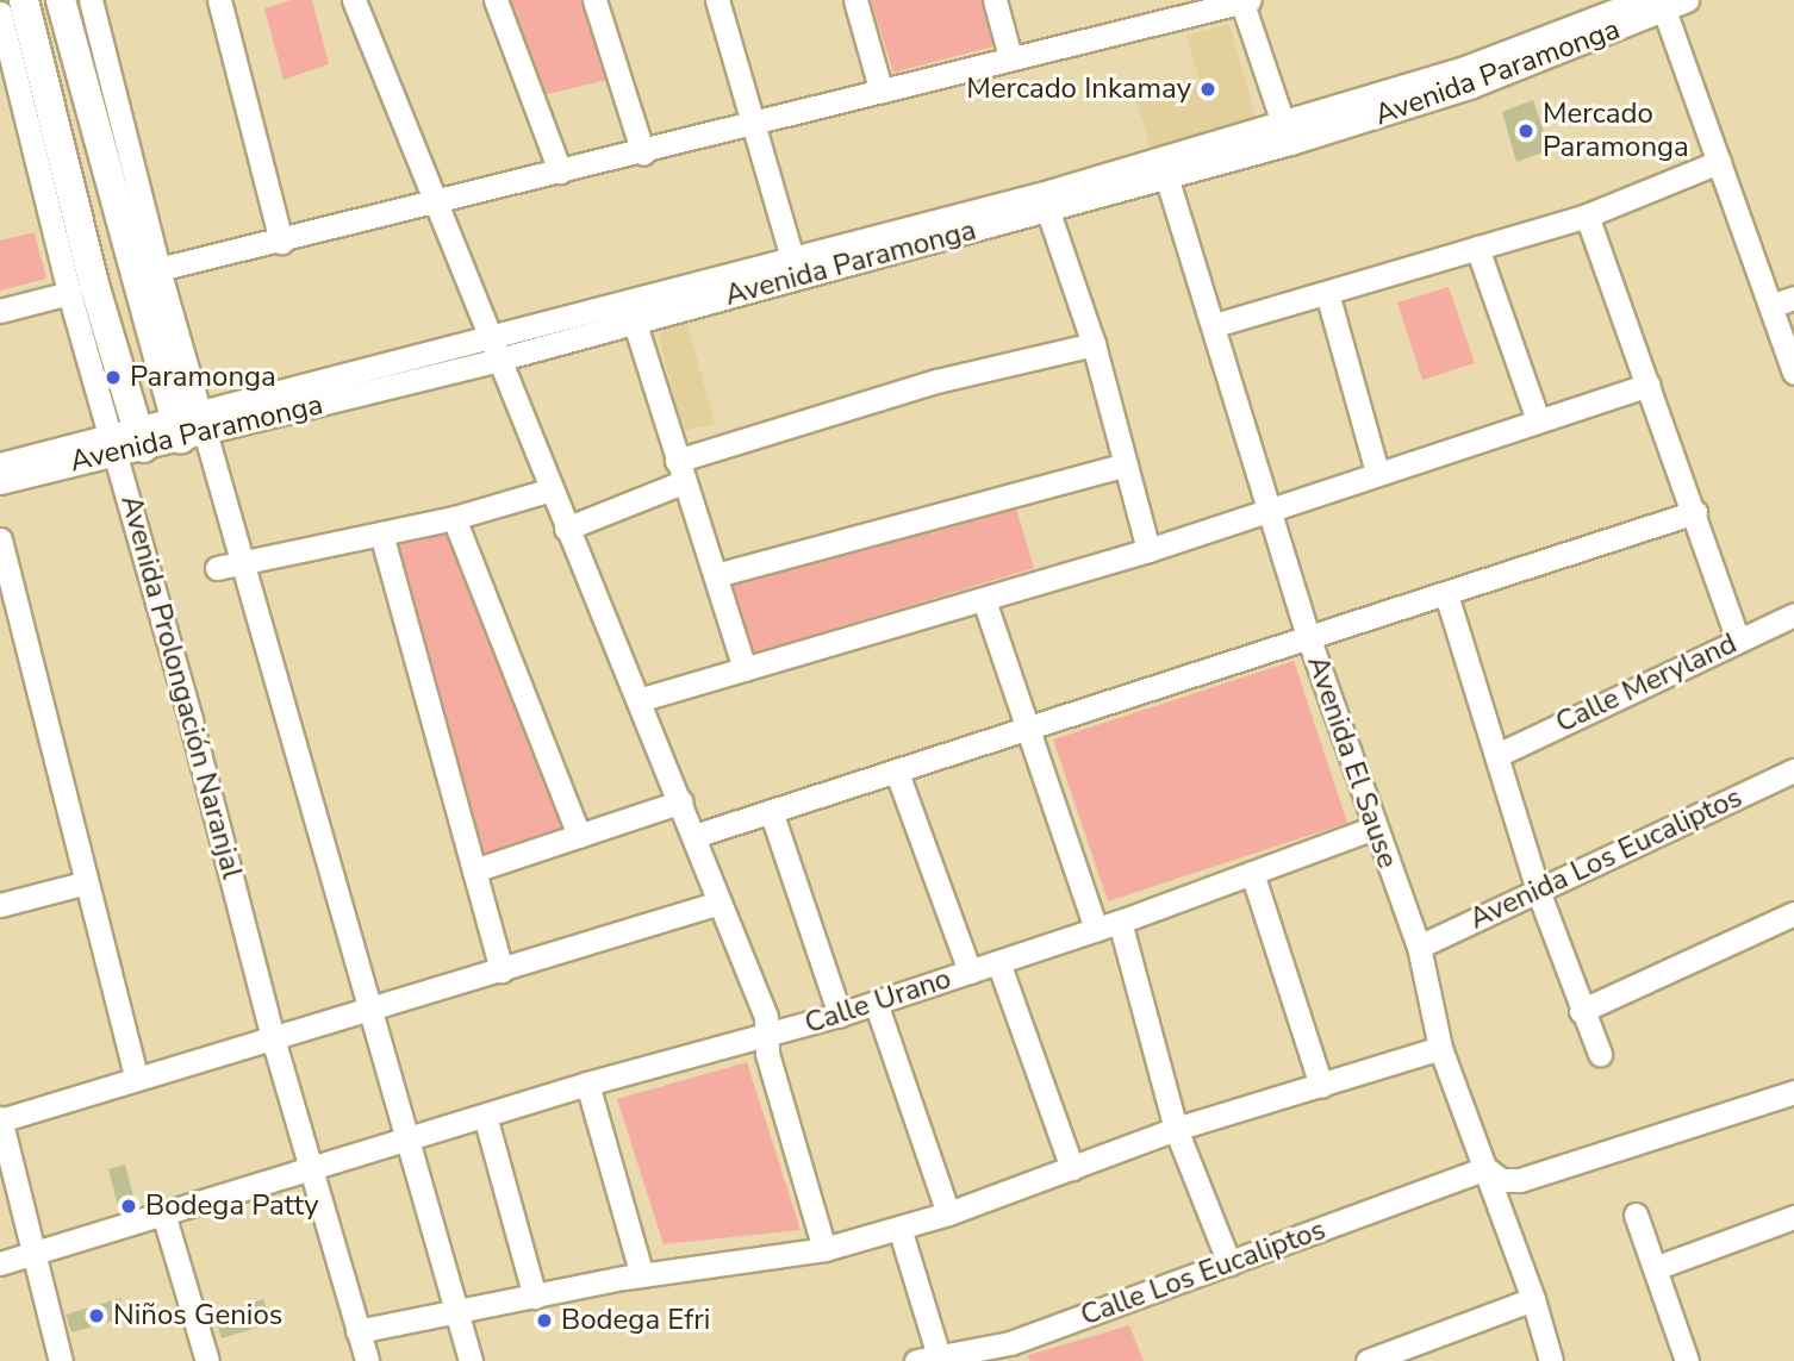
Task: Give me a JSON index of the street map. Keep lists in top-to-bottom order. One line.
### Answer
{"streets":{"main road":["Avenida Prolongación Naranjal"],"street":["Avenida Paramonga","Calle Meryland","Avenida El Sause","Avenida Los Eucaliptos","Calle Urano","Calle Los Eucaliptos"]},"crossings":[["Avenida Paramonga","Avenida Prolongación Naranjal"],["Avenida Paramonga","Avenida El Sause"],["Avenida Prolongación Naranjal","Calle Urano"],["Avenida El Sause","Avenida Los Eucaliptos"],["Avenida El Sause","Calle Urano"],["Avenida El Sause","Calle Los Eucaliptos"]],"places":["Mercado Inkamay","Mercado Paramonga","Paramonga","Bodega Patty","Niños Genios","Bodega Efri"]}
